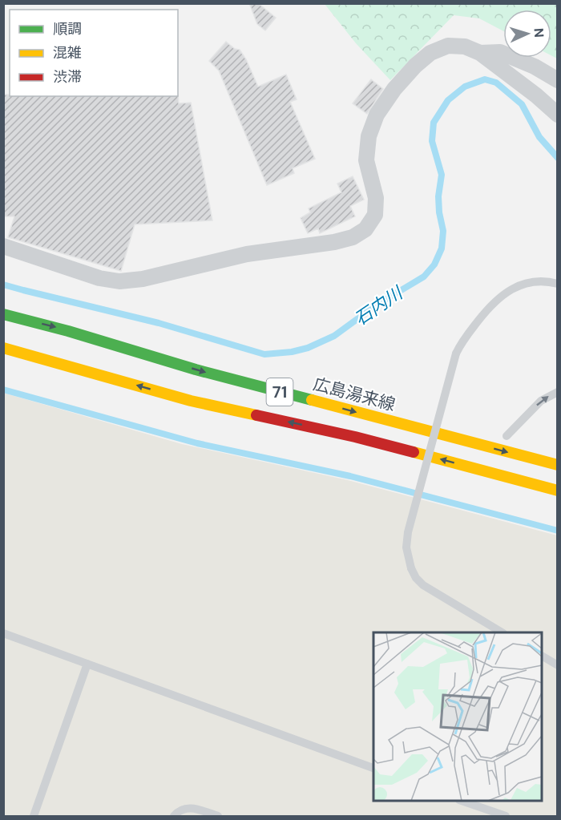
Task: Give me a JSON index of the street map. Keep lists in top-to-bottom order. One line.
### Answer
{"streets":{"main road":["71","広島湯来線"]},"water":["石内川"],"legend":["順調","混雑","渋滞"],"north":"right"}
